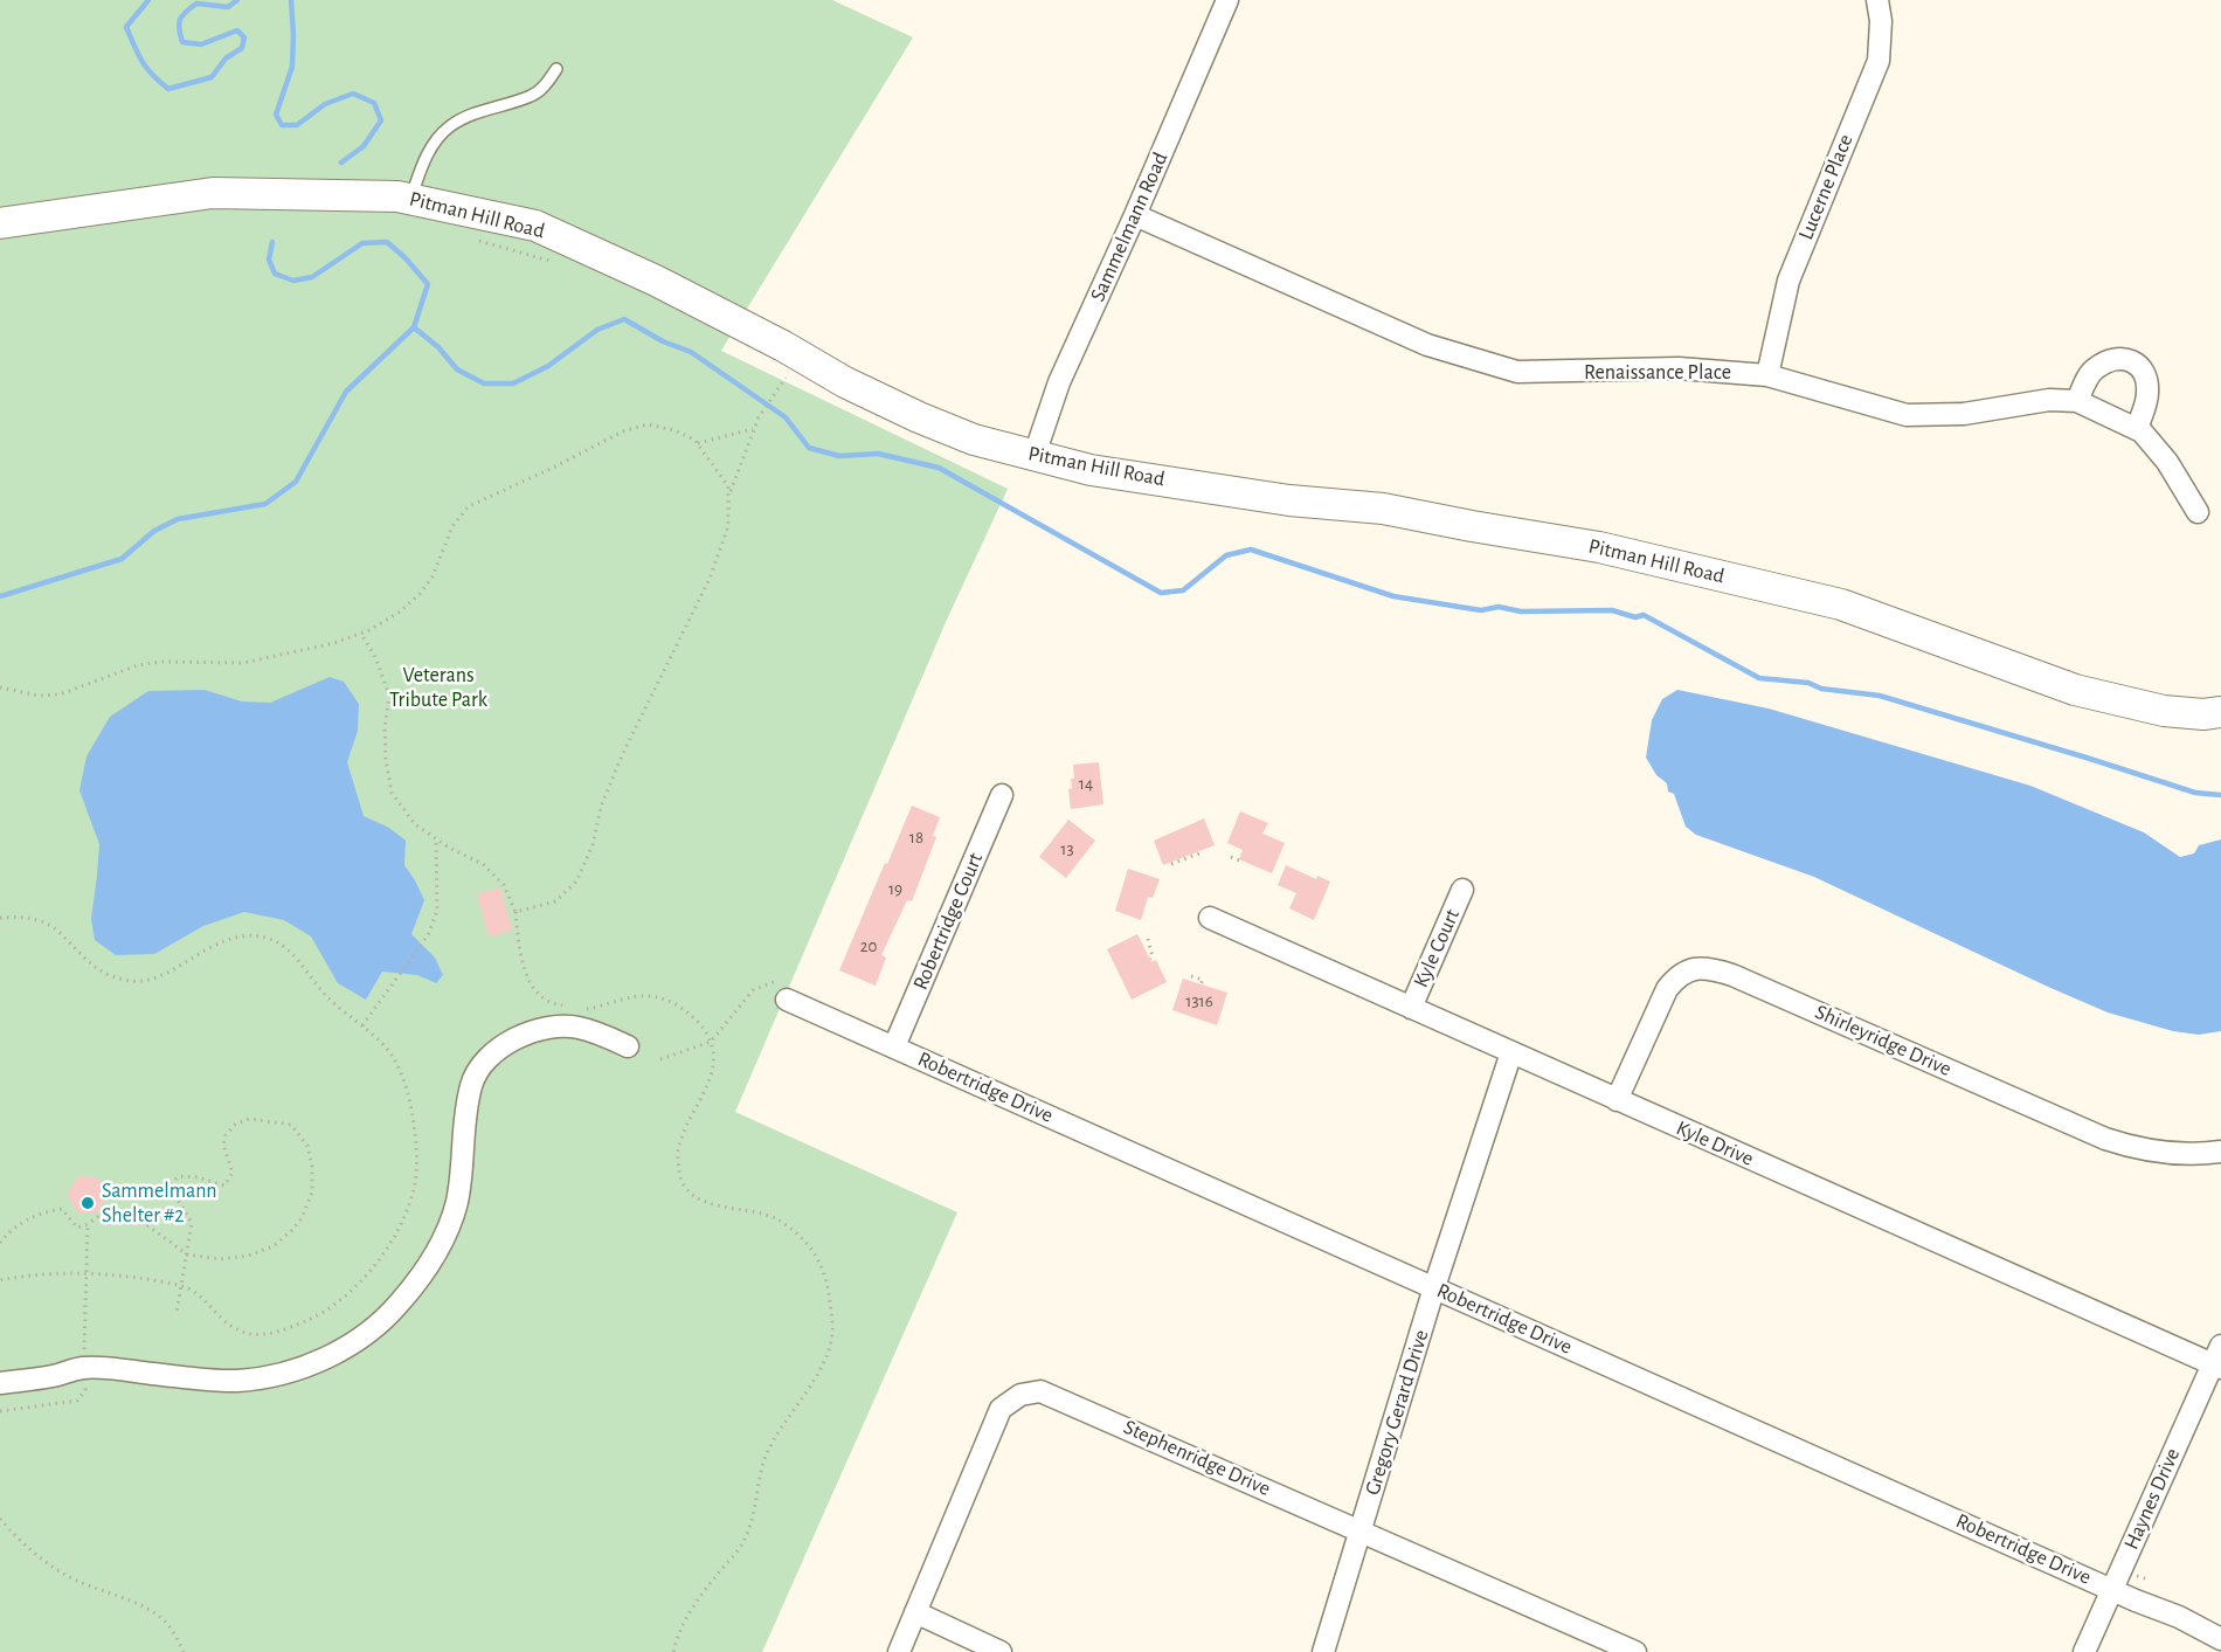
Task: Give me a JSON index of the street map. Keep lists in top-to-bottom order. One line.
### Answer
{"streets":{"main road":["Pitman Hill Road"],"street":["Lucerne Place","Sammelmann Road","Renaissance Place","Robertridge Court","Kyle Court","Shirleyridge Drive","Robertridge Drive","Kyle Drive","Gregory Gerard Drive","Stephenridge Drive","Haynes Drive"]},"crossings":[["Lucerne Place","Renaissance Place"],["Pitman Hill Road","Sammelmann Road"],["Sammelmann Road","Renaissance Place"],["Robertridge Court","Robertridge Drive"],["Kyle Court","Kyle Drive"],["Shirleyridge Drive","Kyle Drive"],["Robertridge Drive","Gregory Gerard Drive"],["Robertridge Drive","Haynes Drive"],["Kyle Drive","Gregory Gerard Drive"],["Kyle Drive","Haynes Drive"],["Gregory Gerard Drive","Stephenridge Drive"]],"parks":["Veterans Tribute Park"],"places":["Sammelmann Shelter #2"],"house_numbers":["14","18","13","19","20","1316"]}
